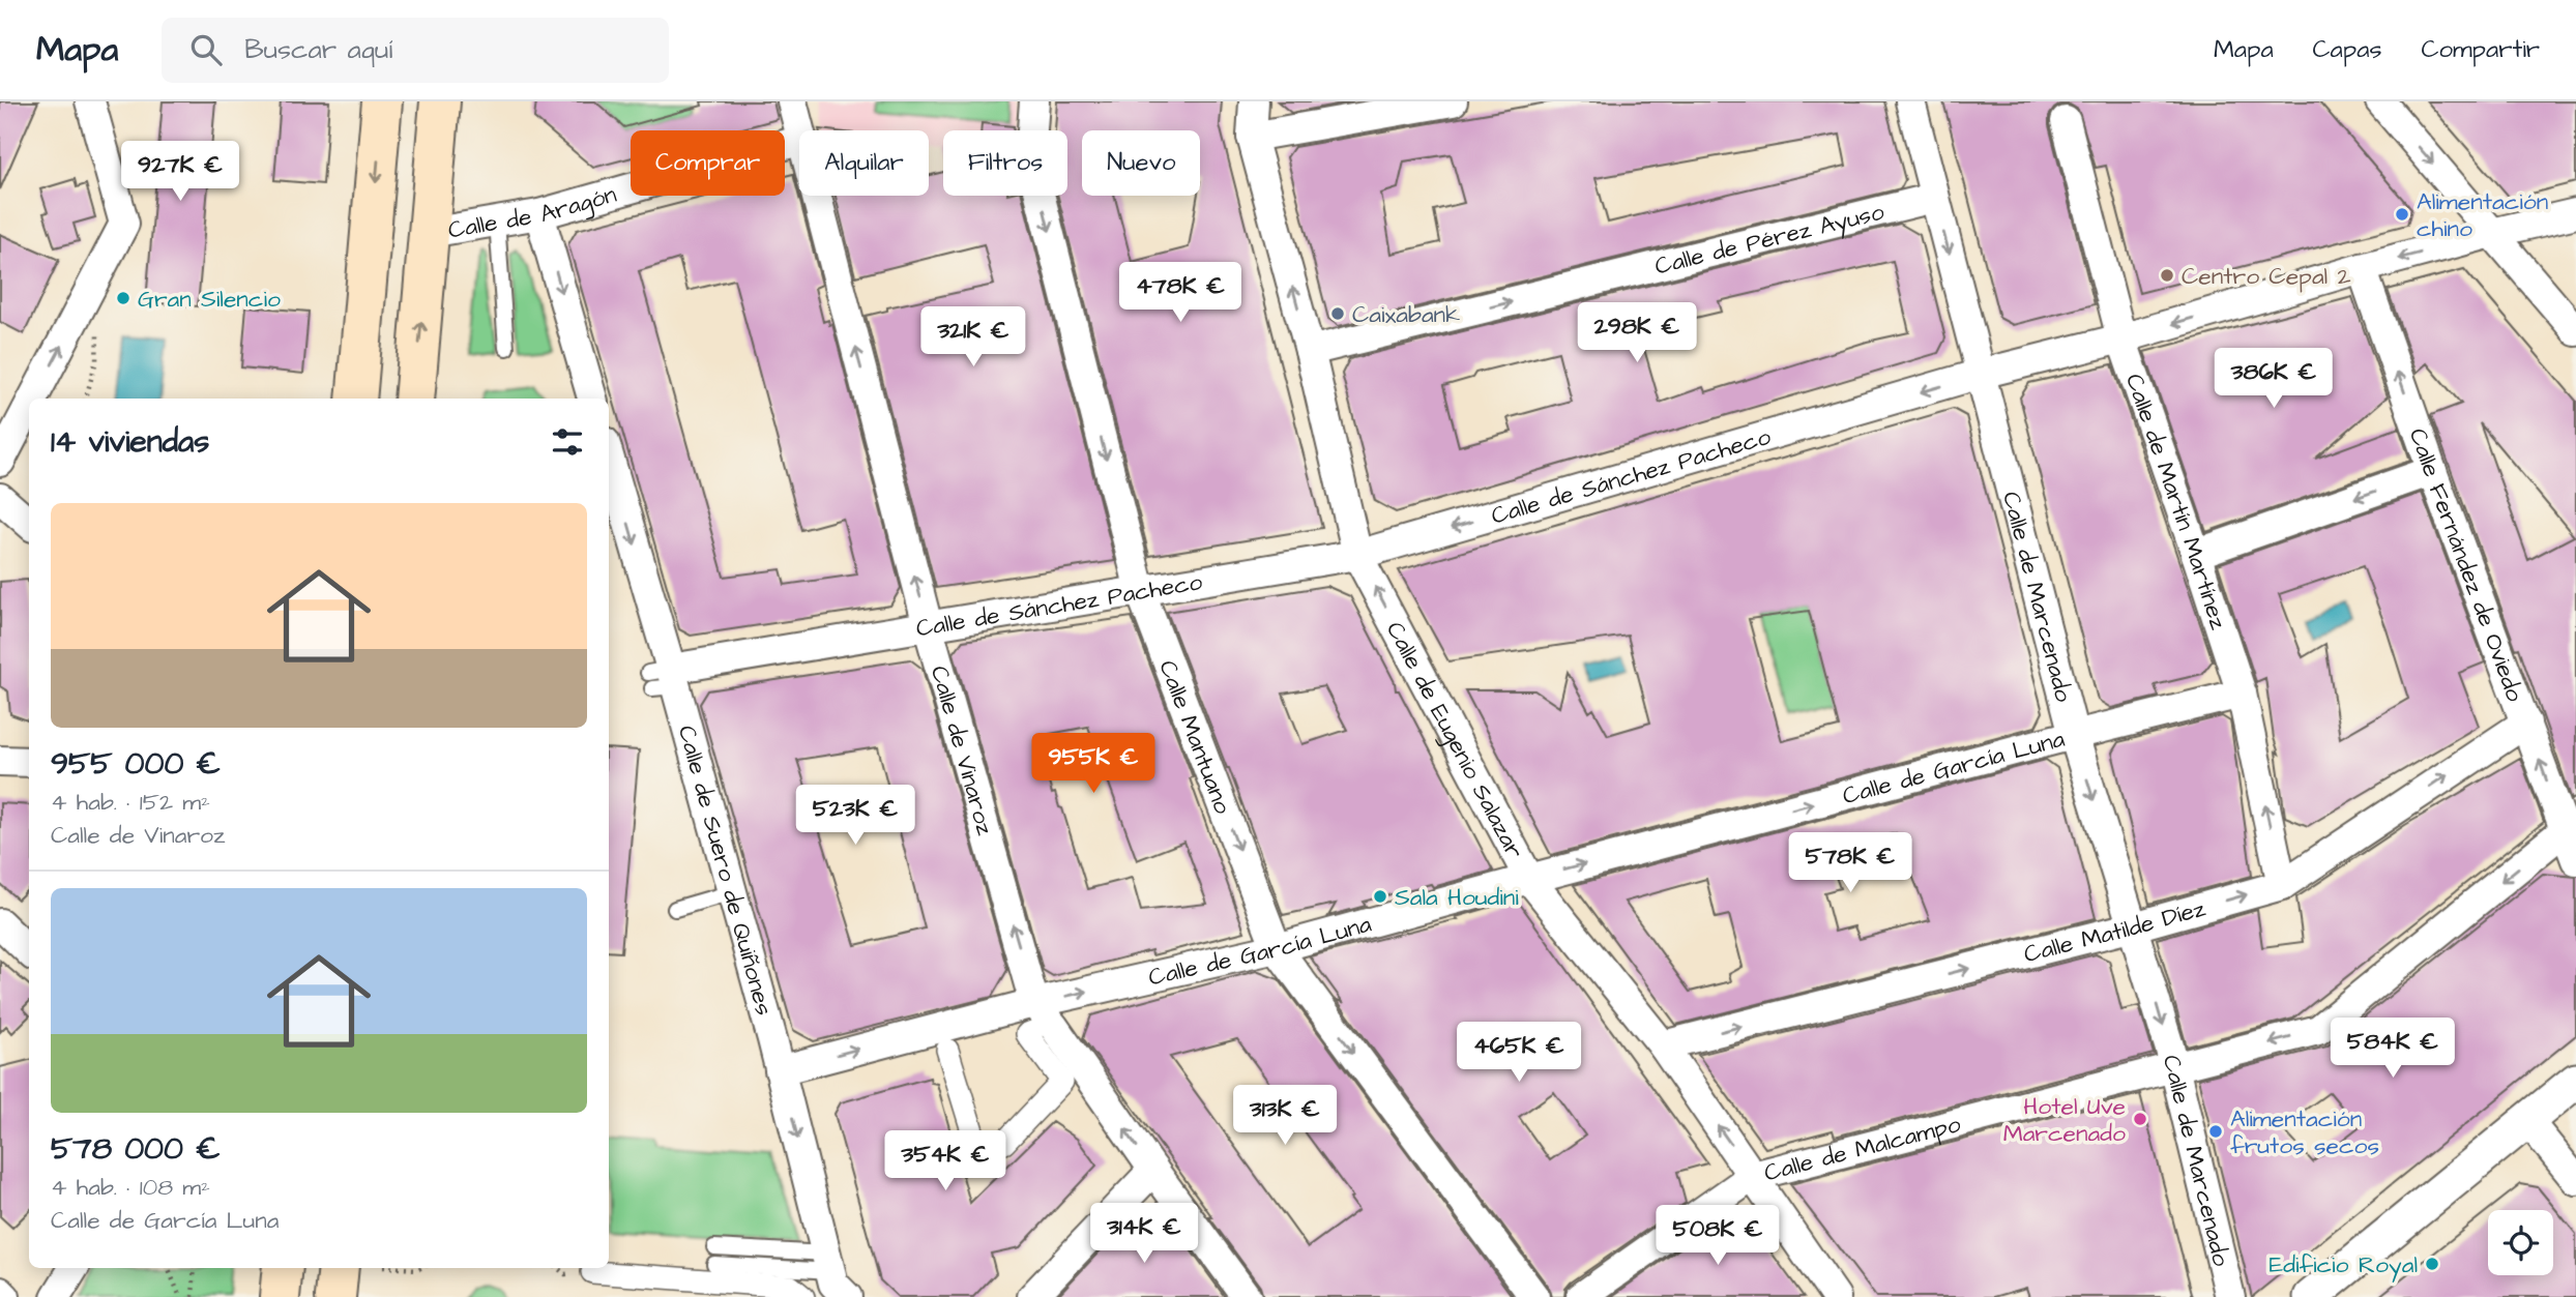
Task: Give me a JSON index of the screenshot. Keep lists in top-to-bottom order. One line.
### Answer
{"streets":{"street":["Calle de Aragón","Calle de Pérez Ayuso","Calle de Sánchez Pacheco","Calle de Martín Martínez","Calle Fernández de Oviedo","Calle de Marcenado","Calle Mantuano","Calle de Eugenio Salazar","Calle de Vinaroz","Calle de García Luna","Calle de Suero de Quiñones","Calle Matilde Díez","Calle de Malcampo"]},"crossings":[["Calle de Pérez Ayuso","Calle de Marcenado"],["Calle de Pérez Ayuso","Calle de Eugenio Salazar"],["Calle de Sánchez Pacheco","Calle de Martín Martínez"],["Calle de Sánchez Pacheco","Calle Fernández de Oviedo"],["Calle de Sánchez Pacheco","Calle de Marcenado"],["Calle de Sánchez Pacheco","Calle Mantuano"],["Calle de Sánchez Pacheco","Calle de Eugenio Salazar"],["Calle de Sánchez Pacheco","Calle de Vinaroz"],["Calle de Sánchez Pacheco","Calle de Suero de Quiñones"],["Calle de Martín Martínez","Calle de García Luna"],["Calle de Martín Martínez","Calle Matilde Díez"],["Calle Fernández de Oviedo","Calle Matilde Díez"],["Calle Fernández de Oviedo","Calle de Malcampo"],["Calle de Marcenado","Calle de García Luna"],["Calle de Marcenado","Calle Matilde Díez"],["Calle de Marcenado","Calle de Malcampo"],["Calle Mantuano","Calle de García Luna"],["Calle de Eugenio Salazar","Calle de García Luna"],["Calle de Eugenio Salazar","Calle Matilde Díez"],["Calle de Eugenio Salazar","Calle de Malcampo"],["Calle de Vinaroz","Calle de García Luna"],["Calle de García Luna","Calle de Suero de Quiñones"]],"one_way":["Calle de Sánchez Pacheco","Calle de Marcenado","Calle Mantuano","Calle de Eugenio Salazar","Calle de Vinaroz","Calle de García Luna","Calle de Suero de Quiñones","Calle Matilde Díez"],"places":["Alimentación chino","Centro Cepal 2","Gran Silencio","Caixabank","Sala Houdini","Hotel Uve Marcenado","Alimentación frutos secos","Edificio Royal"],"page":{"header":"Mapa","search":"Buscar aquí","nav":["Mapa","Capas","Compartir"],"chip":["Comprar","Alquilar","Filtros","Nuevo"],"price":["927K €","478K €","298K €","321K €","386K €","955K €","523K €","578K €","584K €","465K €","313K €","354K €","314K €","508K €"],"heading":"14 viviendas","list":[{"name":"955 000 €","note":"4 hab. · 152 m² · Calle de Vinaroz"},{"name":"578 000 €","note":"4 hab. · 108 m² · Calle de García Luna"}]}}
